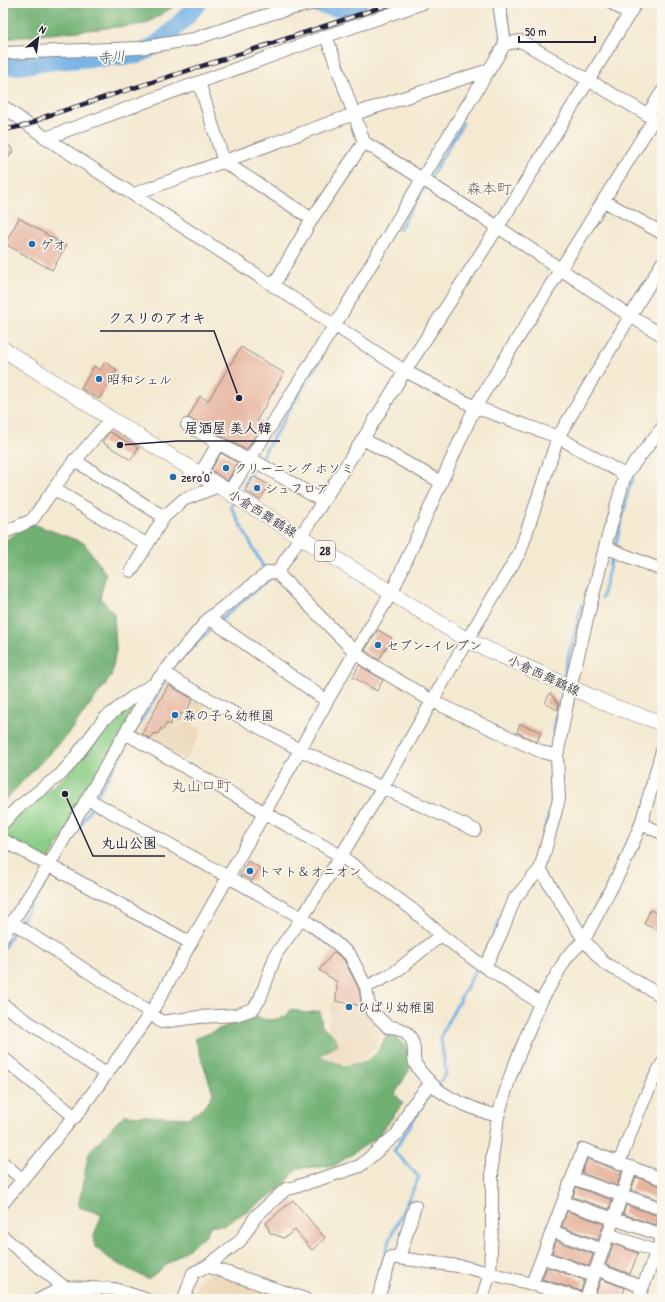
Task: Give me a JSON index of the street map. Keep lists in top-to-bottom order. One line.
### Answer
{"streets":{"main road":["小倉西舞鶴線","28"]},"districts":["森本町","丸山口町"],"water":["寺川"],"places":["ゲオ","昭和シェル","クスリのアオキ","居酒屋 美人韓","クリーニング ホソミ","zero'0'","シュフロア","セブン-イレブン","森の子ら幼稚園","丸山公園","トマト＆オニオン","ひばり幼稚園"],"scale_bar":"50 m","north":"top right"}
